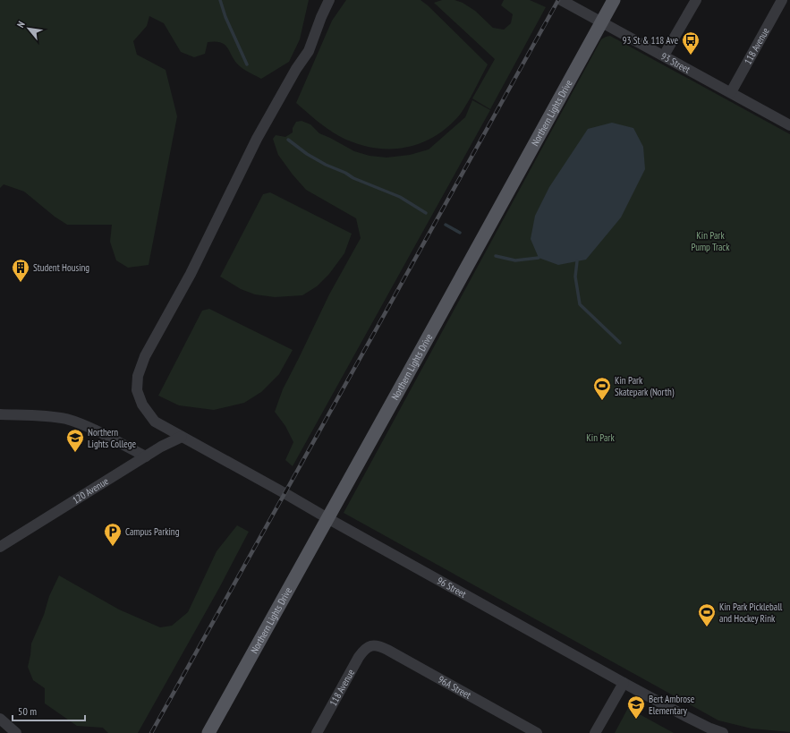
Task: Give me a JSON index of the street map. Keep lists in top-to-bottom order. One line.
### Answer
{"streets":{"main road":["Northern Lights Drive"],"street":["118 Avenue","93 Street","120 Avenue","96 Street","96A Street"]},"crossings":[["118 Avenue","93 Street"],["118 Avenue","96A Street"],["93 Street","Northern Lights Drive"],["Northern Lights Drive","96 Street"],["120 Avenue","96 Street"]],"parks":["Kin Park Pump Track","Kin Park"],"places":{"bus stop":["93 St & 118 Ave"],"building":["Student Housing"],"sports":["Kin Park Skatepark (North)","Kin Park Pickleball and Hockey Rink"],"school or university":["Northern Lights College","Bert Ambrose Elementary"],"parking":["Campus Parking"]},"scale_bar":"50 m","north":"top left"}
